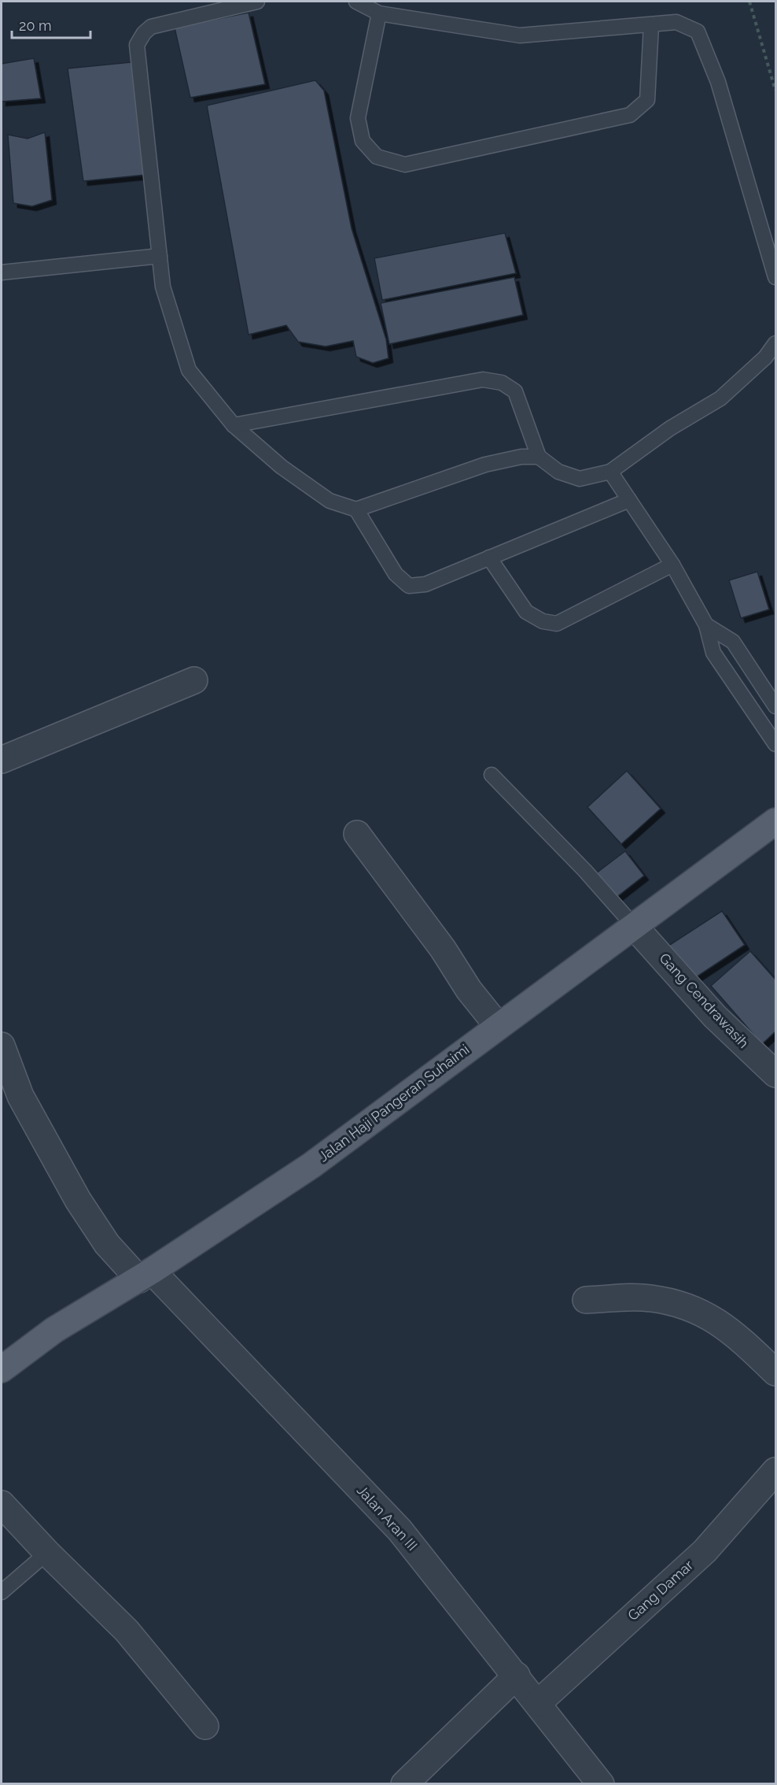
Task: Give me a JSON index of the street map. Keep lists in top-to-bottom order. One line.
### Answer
{"streets":{"main road":["Jalan Haji Pangeran Suhaimi"],"street":["Gang Cendrawasih","Jalan Aran III","Gang Damar"]},"crossings":[["Gang Cendrawasih","Jalan Haji Pangeran Suhaimi"],["Jalan Haji Pangeran Suhaimi","Jalan Aran III"],["Jalan Aran III","Gang Damar"]],"scale_bar":"20 m"}
